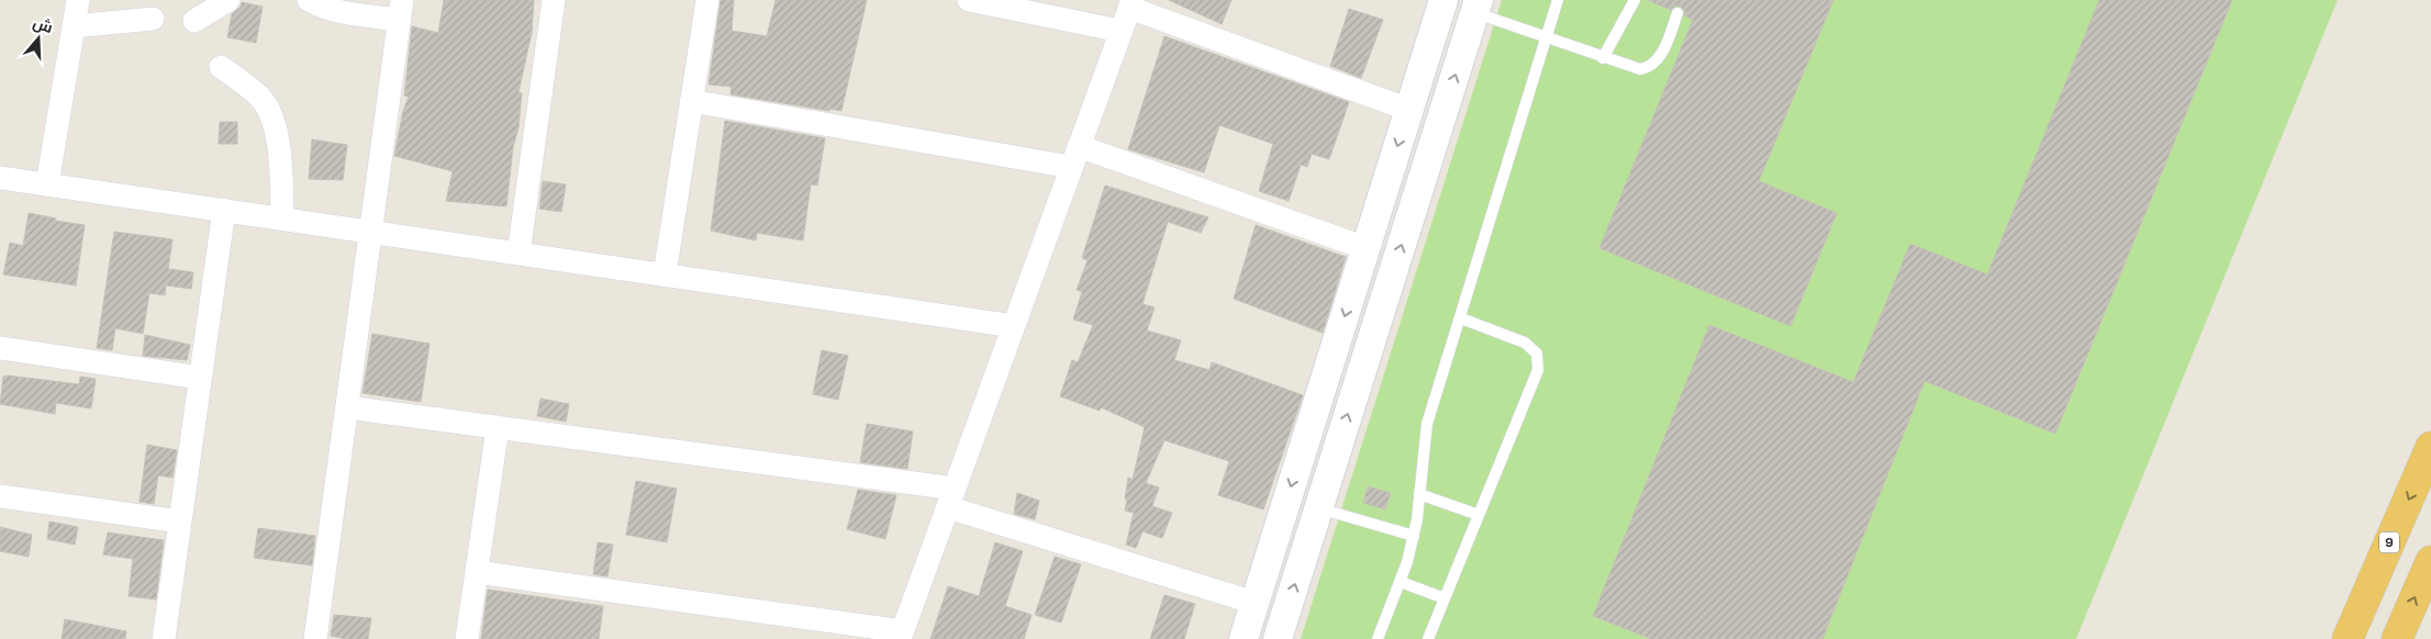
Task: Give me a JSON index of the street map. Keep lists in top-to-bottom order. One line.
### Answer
{"streets":{"highway":["9"]},"north":"top"}
